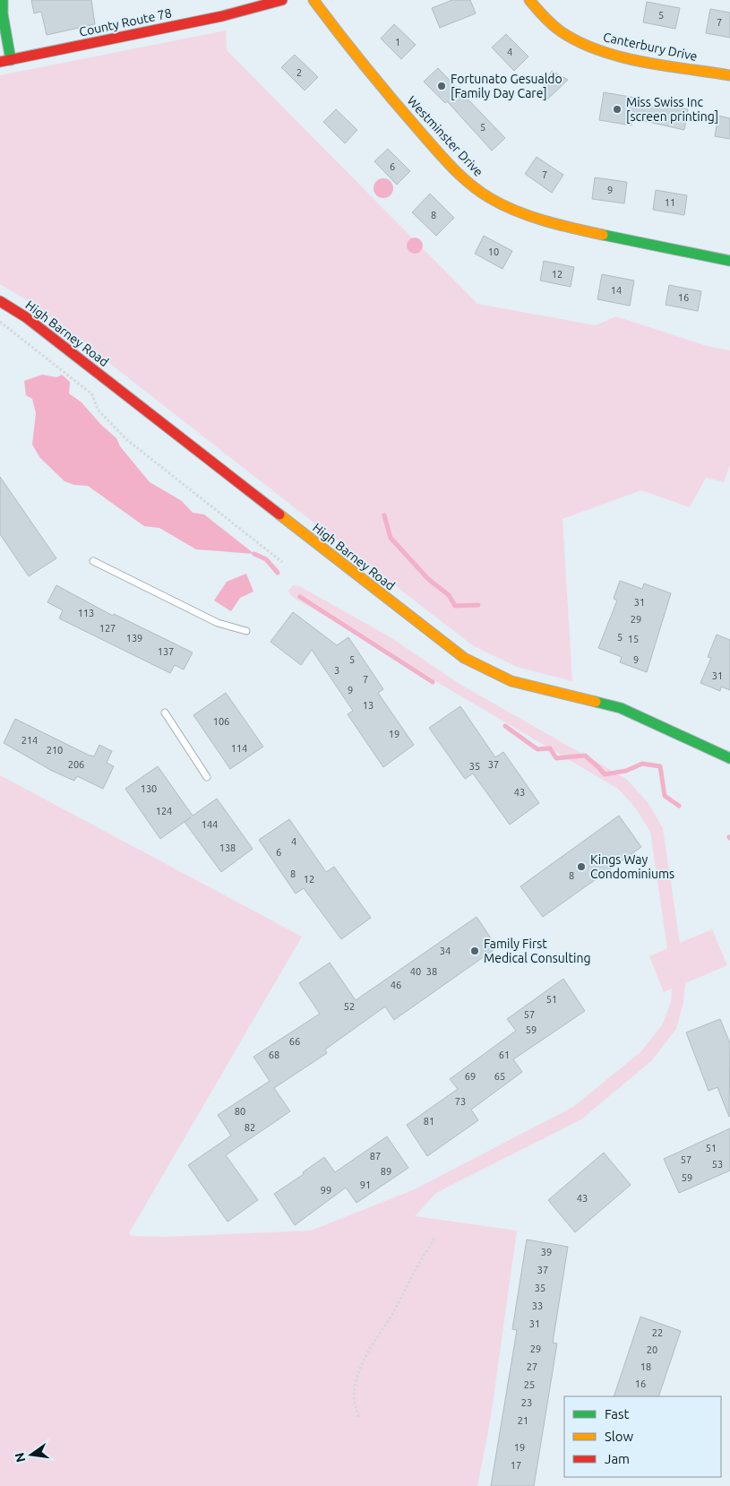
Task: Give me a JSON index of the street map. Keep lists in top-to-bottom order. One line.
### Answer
{"streets":{"street":["County Route 78","Canterbury Drive","Westminster Drive","High Barney Road"]},"places":["Fortunato Gesualdo [Family Day Care]","Miss Swiss Inc [screen printing]","Kings Way Condominiums","Family First Medical Consulting"],"house_numbers":["5","7","1","4","2","5","6","7","9","11","8","10","12","14","16","31","113","29","127","5","139","15","137","5","9","3","31","7","9","13","106","19","214","114","210","206","37","35","130","43","124","144","4","138","6","8","8","12","34","40","38","46","51","52","57","59","66","68","61","69","65","73","80","81","82","51","87","57","53","89","59","91","99","43","39","37","35","33","31","22","29","20","27","18","16","25","23","21","19","17"],"legend":["Fast","Slow","Jam"],"north":"left"}
